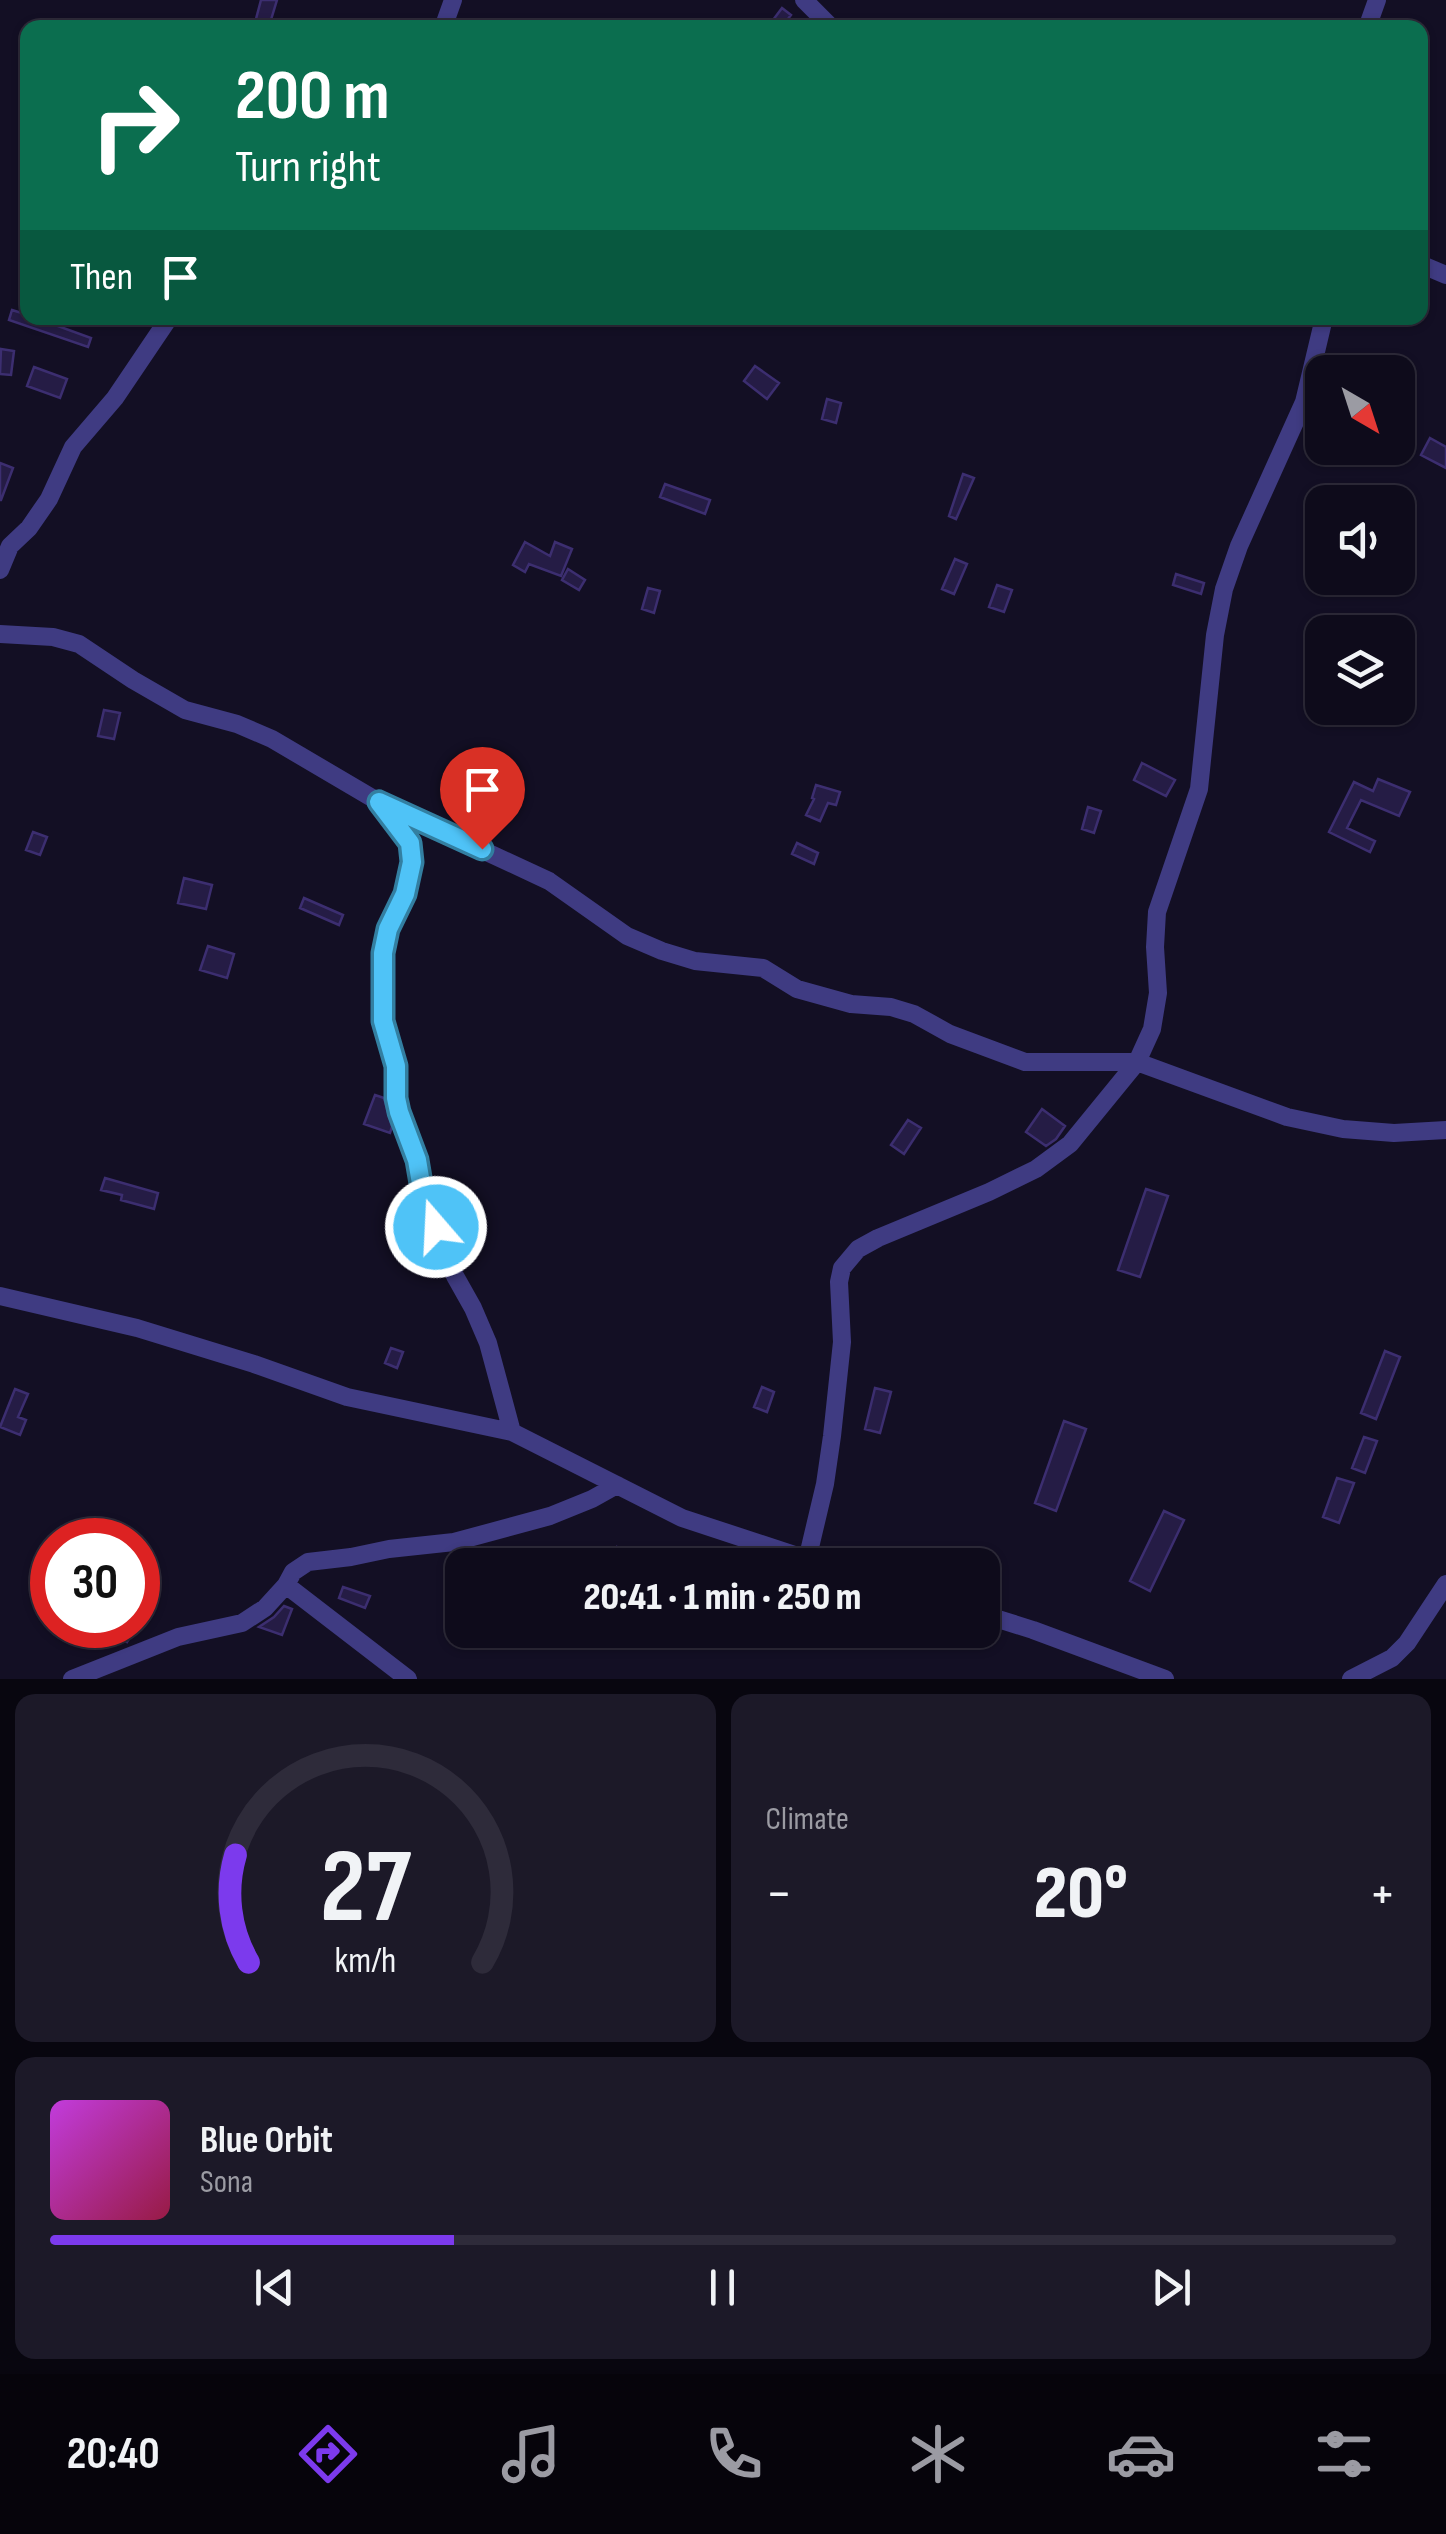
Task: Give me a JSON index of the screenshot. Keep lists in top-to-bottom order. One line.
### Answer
{"north":"bottom right","page":{"turn":["200 m","Turn right"],"then":"Then","limit":"30","trip":"20:41 · 1 min · 250 m","tile":"Climate","heat":["−","20°","+"],"song":["Blue Orbit","Sona"],"tabs":"20:40","gauge":["27","km/h"]}}
